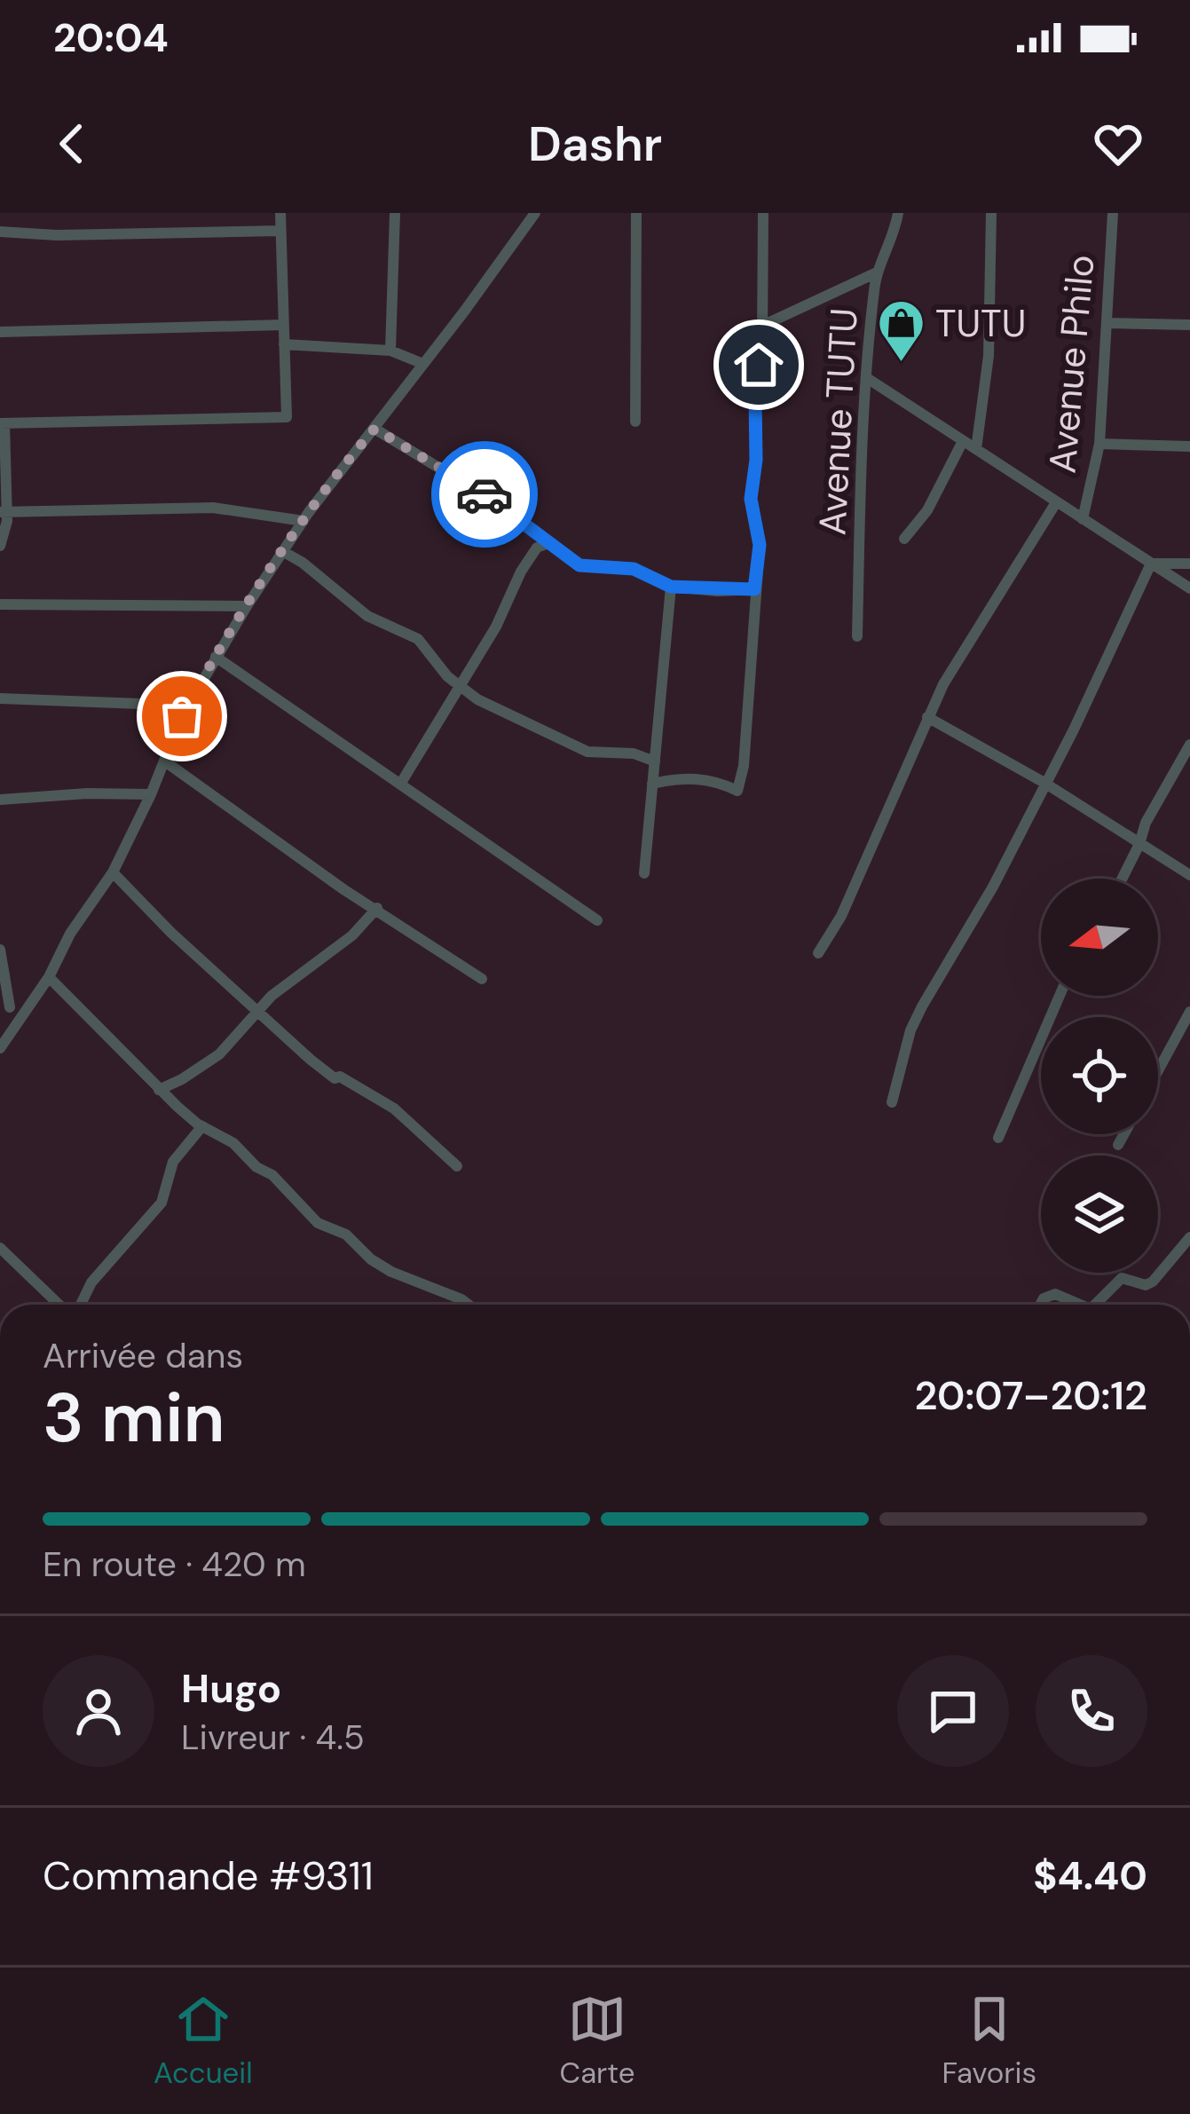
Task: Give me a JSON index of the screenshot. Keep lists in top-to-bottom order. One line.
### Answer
{"streets":{"street":["Avenue Philo","Avenue TUTU"]},"places":{"shop":["TUTU"]},"north":"left","page":{"status":"20:04","header":"Dashr","heading":["3 min","Arrivée dans","20:07–20:12"],"panel":["Hugo","Livreur · 4.5","Commande #9311","$4.40"],"bar":"En route · 420 m","tabs":["Accueil","Carte","Favoris"]}}
